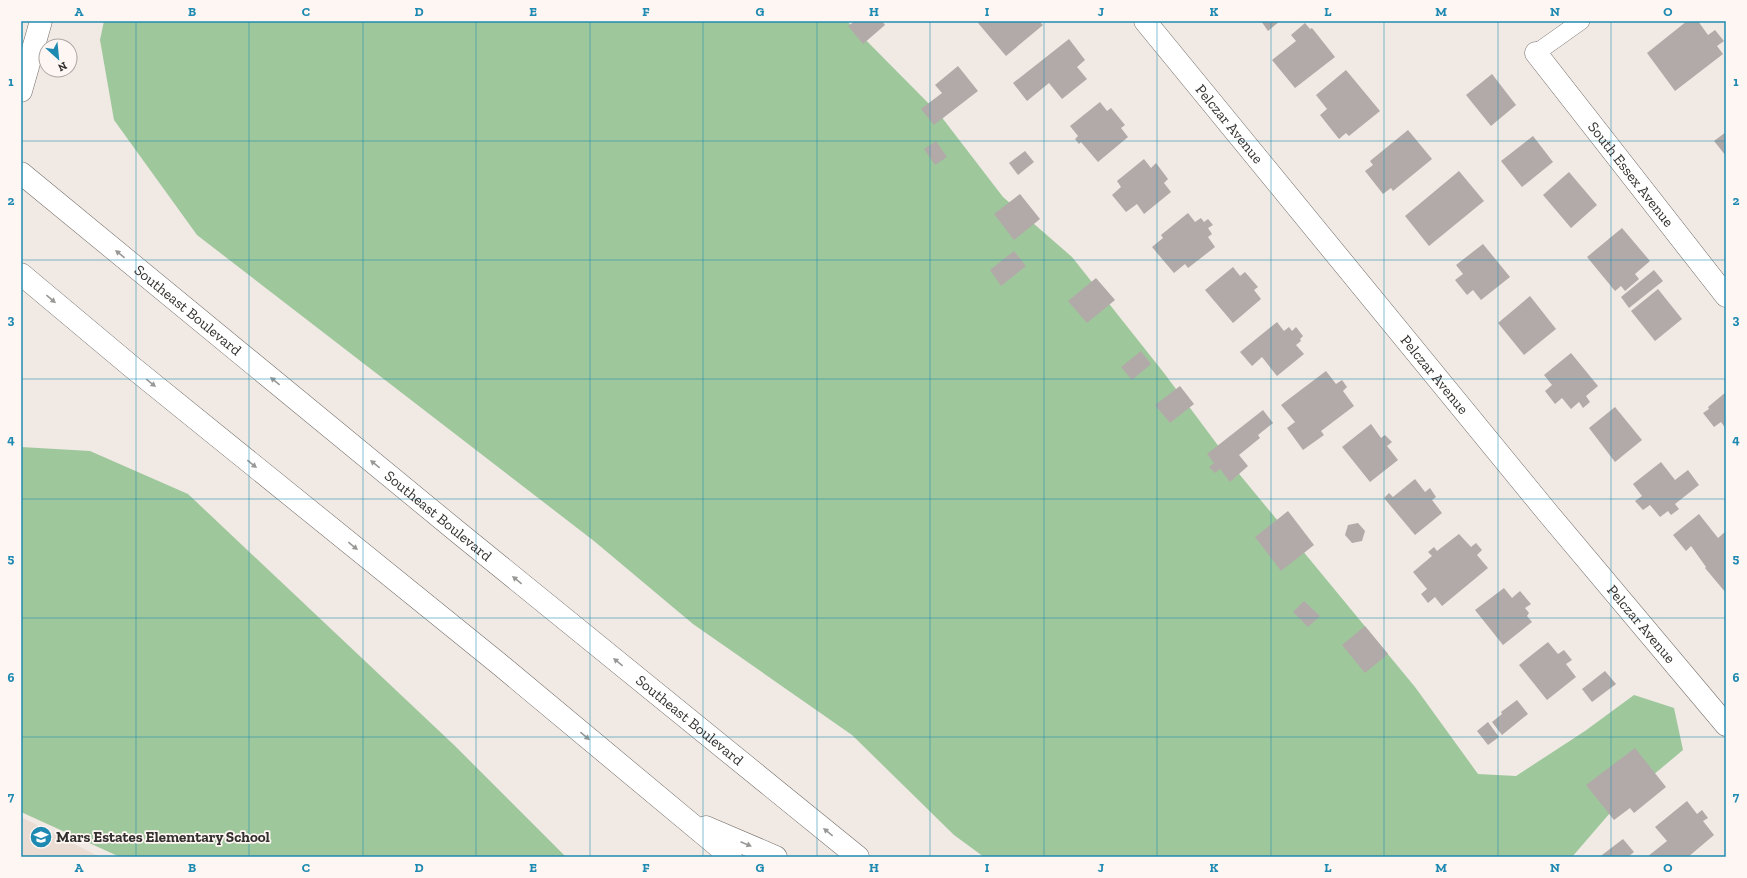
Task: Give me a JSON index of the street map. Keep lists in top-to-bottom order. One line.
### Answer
{"streets":{"main road":["Pelczar Avenue","South Essex Avenue","Southeast Boulevard"]},"places":{"school or university":["Mars Estates Elementary School"]},"north":"bottom right","grid":{"columns":["A","B","C","D","E","F","G","H","I","J","K","L","M","N","O"],"rows":["1","2","3","4","5","6","7"]}}
